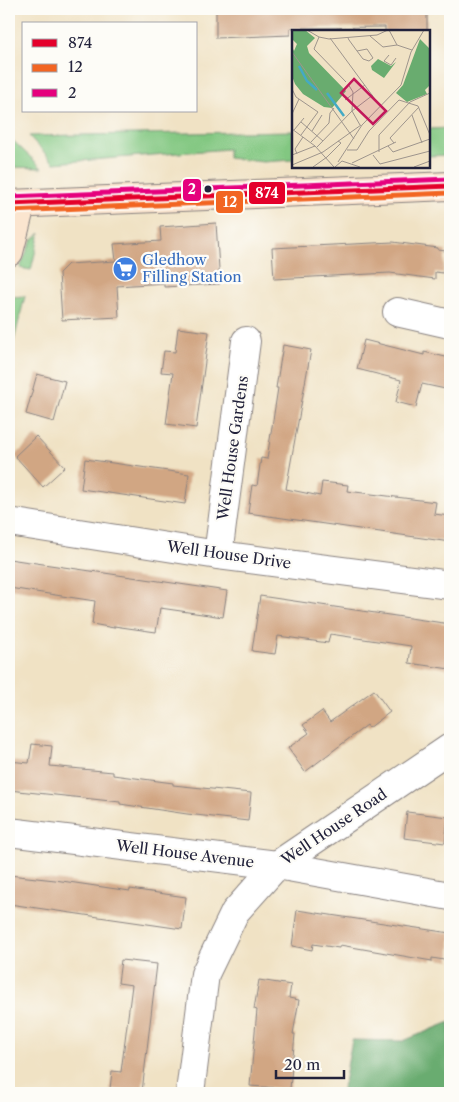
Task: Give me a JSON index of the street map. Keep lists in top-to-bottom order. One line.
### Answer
{"streets":{"street":["Well House Gardens","Well House Drive","Well House Road","Well House Avenue"]},"crossings":[["Well House Gardens","Well House Drive"],["Well House Road","Well House Avenue"]],"places":{"supermarket":["Gledhow Filling Station"]},"lines":["transit line 2","transit line 874","transit line 12"],"legend":["874","12","2"],"scale_bar":"20 m"}
